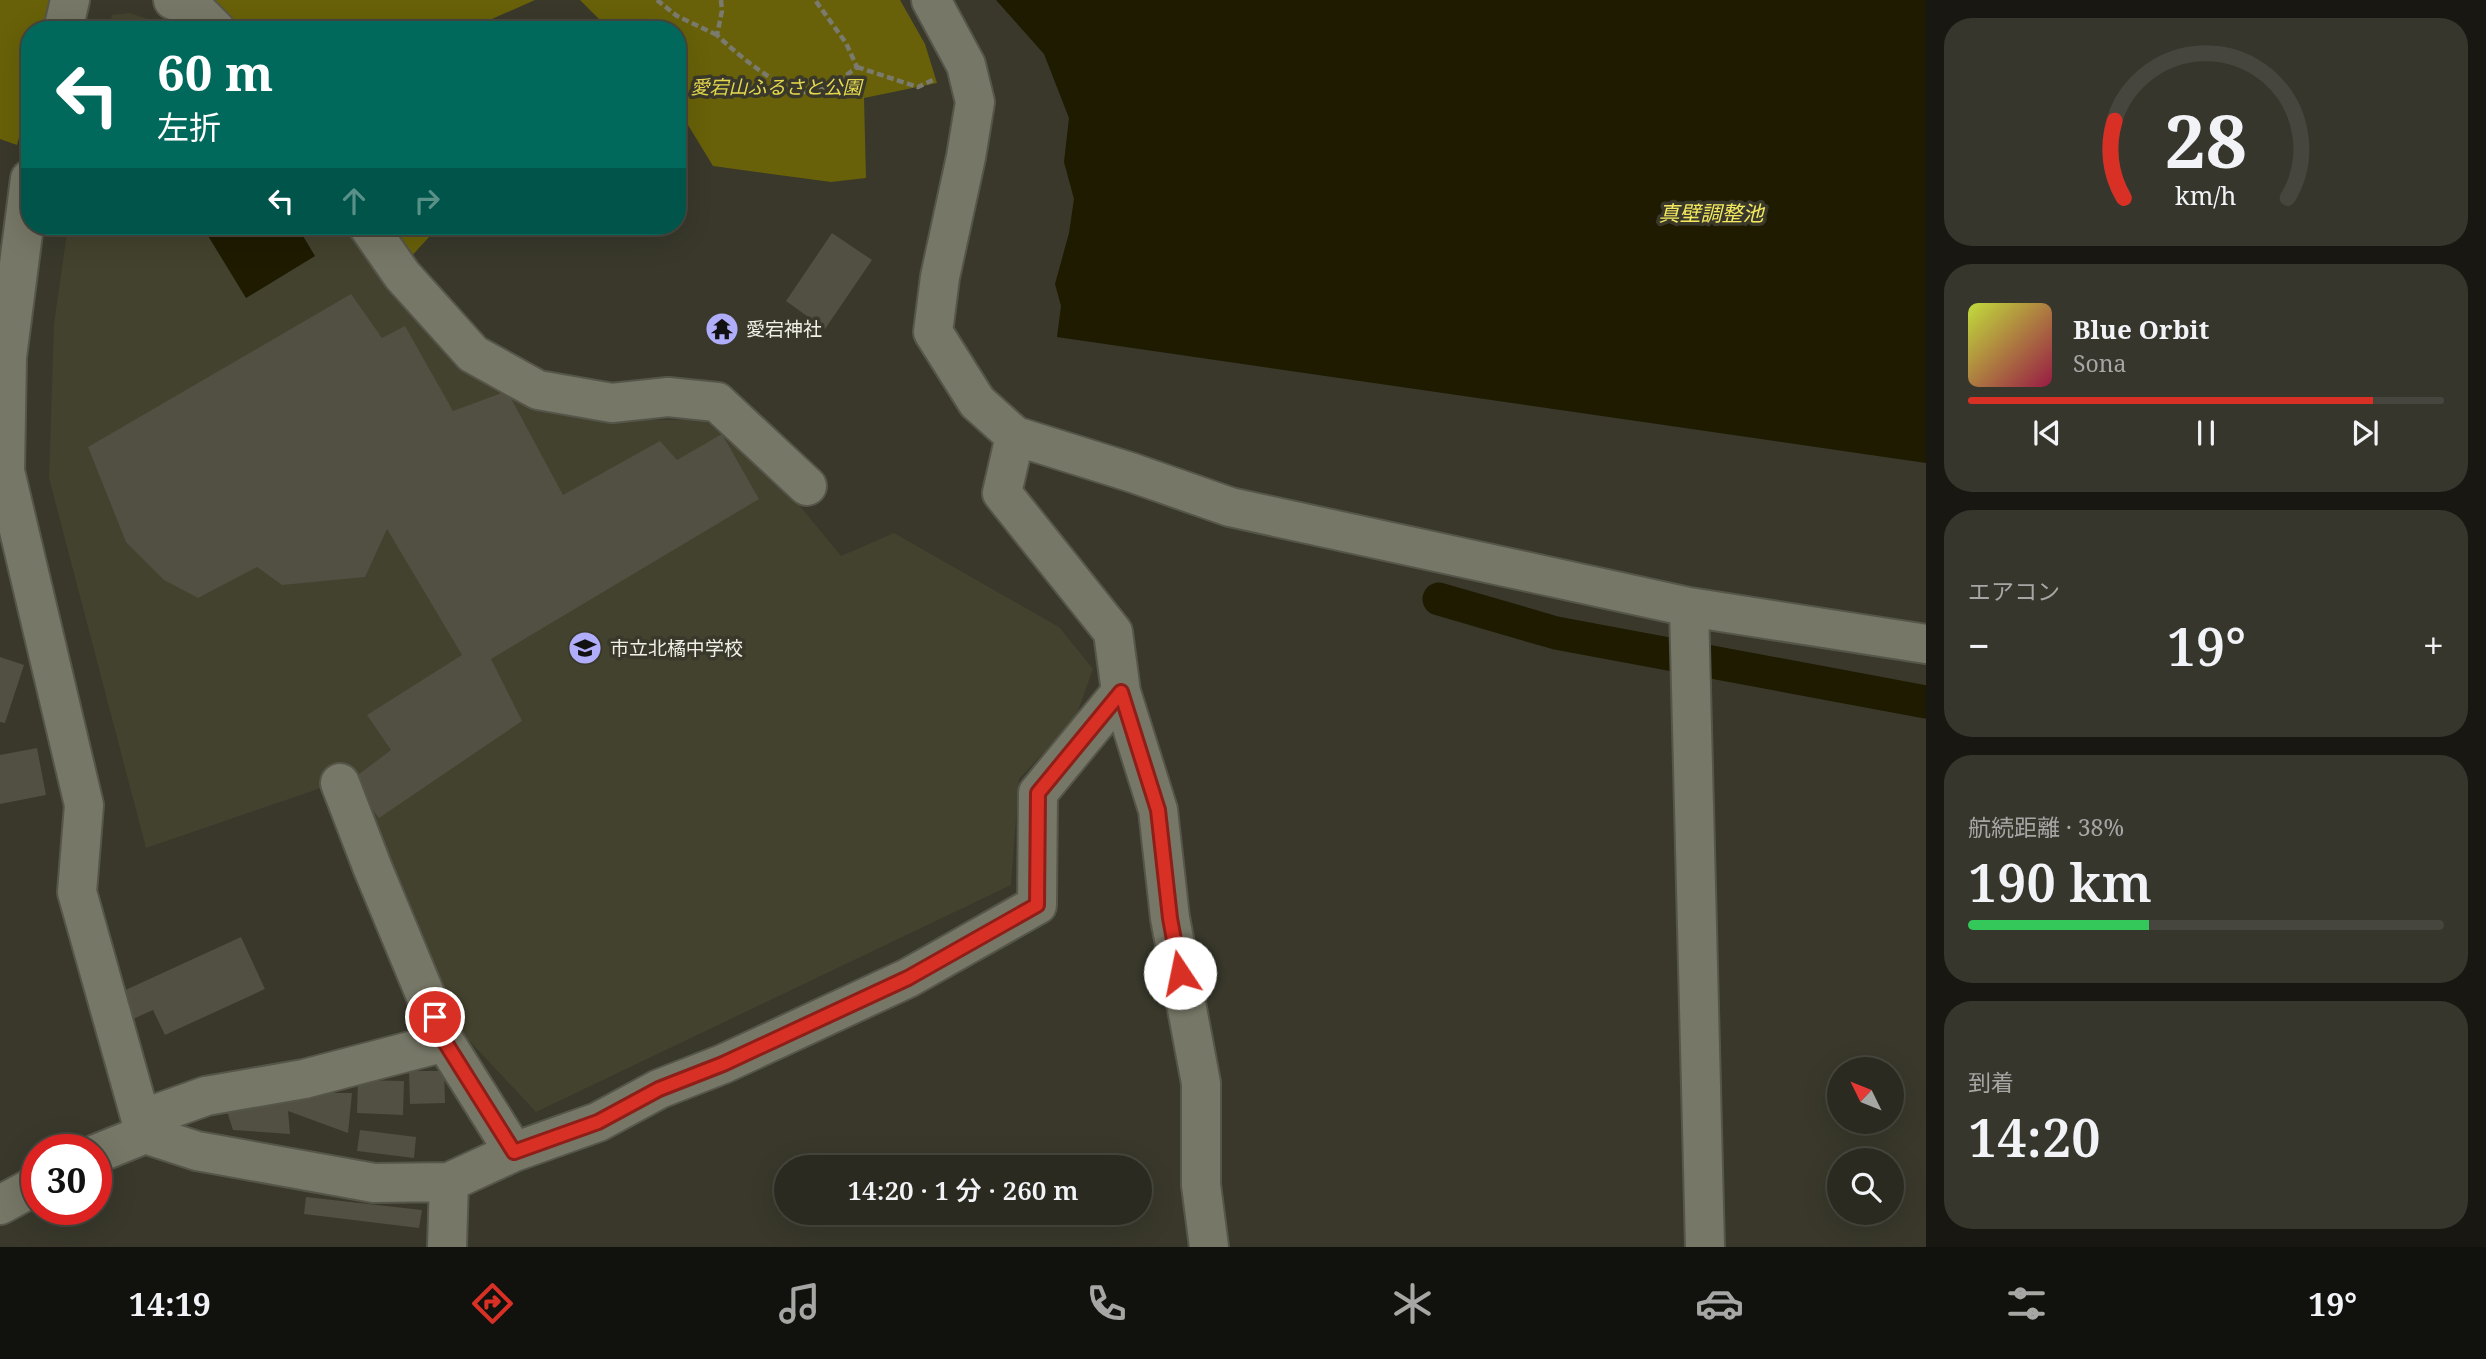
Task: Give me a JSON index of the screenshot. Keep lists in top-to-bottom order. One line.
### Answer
{"water":["真壁調整池"],"parks":["愛宕山ふるさと公園"],"places":{"temple":["愛宕神社"],"school or university":["市立北橘中学校"]},"north":"top left","page":{"turn":["60 m","左折"],"song":["Blue Orbit","Sona"],"tile":["エアコン",["航続距離 · 38%","190 km"],["到着","14:20"]],"heat":["−","19°","+"],"limit":"30","trip":"14:20 · 1 分 · 260 m","tabs":["14:19","19°"],"gauge":["28","km/h"]}}
